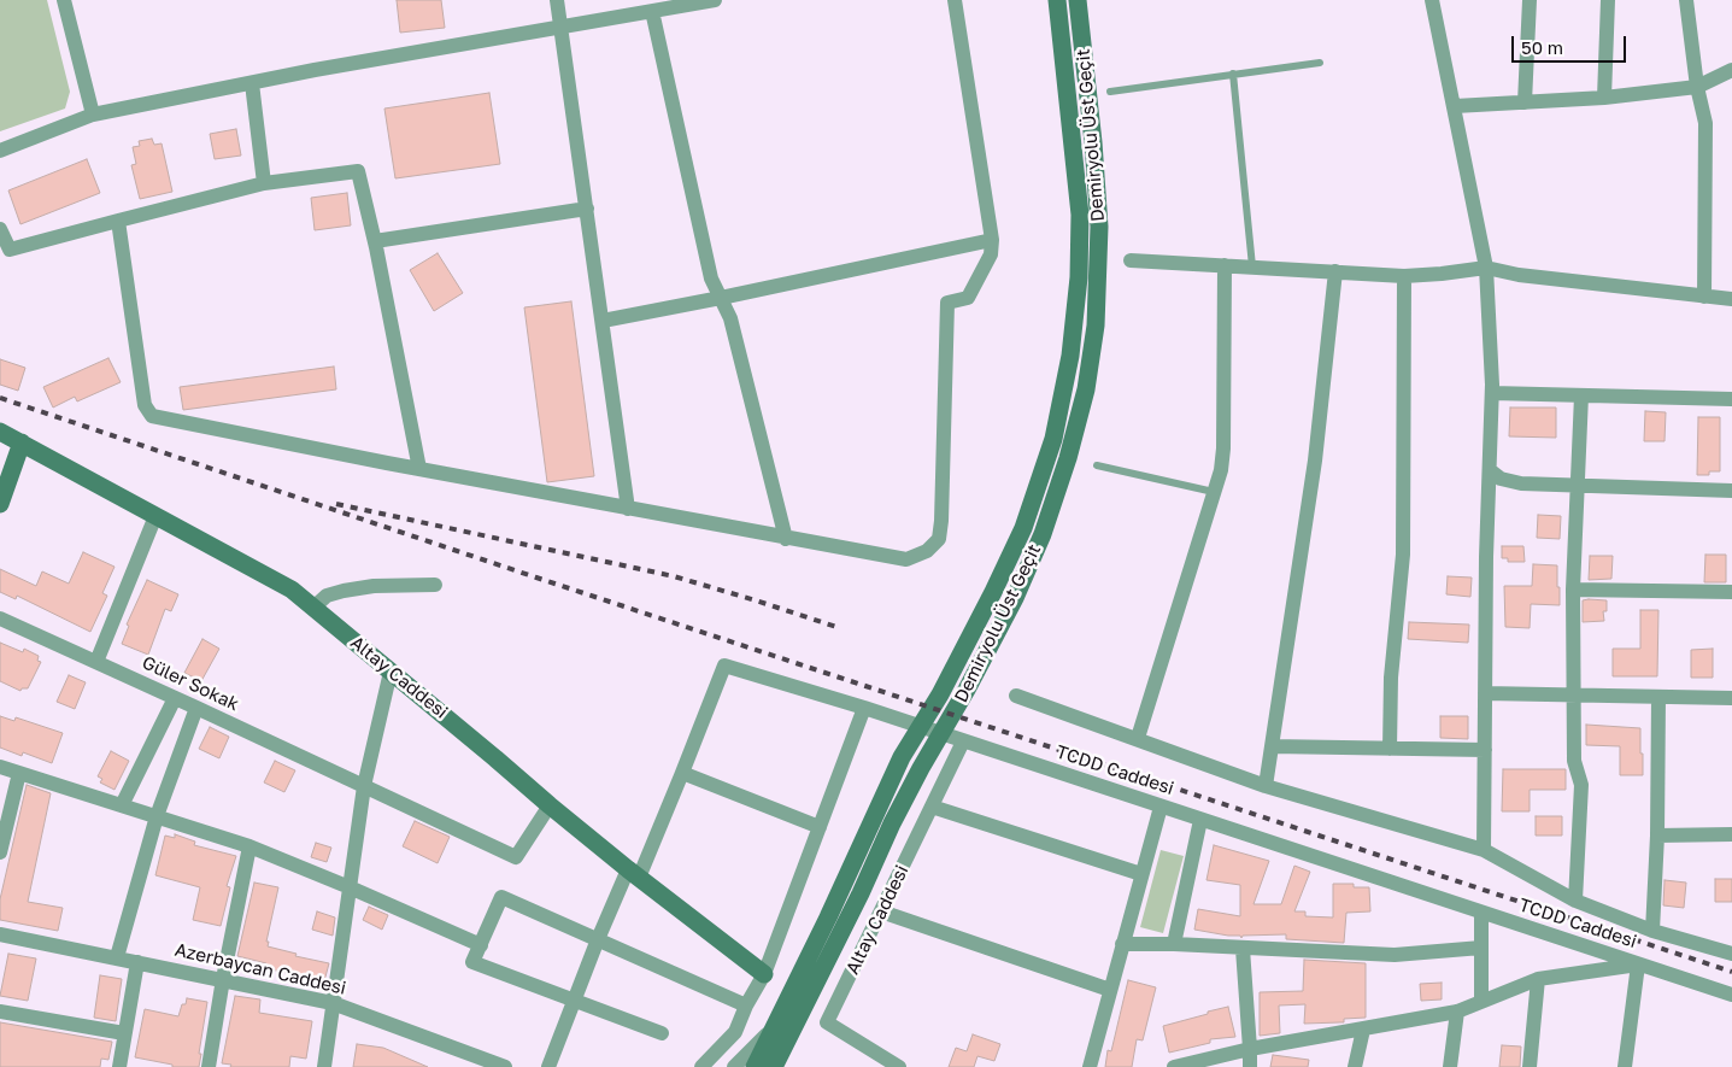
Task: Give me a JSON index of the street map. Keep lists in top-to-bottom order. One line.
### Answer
{"streets":{"main road":["Demiryolu Üst Geçit","Altay Caddesi"],"street":["Güler Sokak","TCDD Caddesi","Azerbaycan Caddesi"]},"crossings":[["Altay Caddesi","Güler Sokak"],["Altay Caddesi","TCDD Caddesi"]],"scale_bar":"50 m"}
